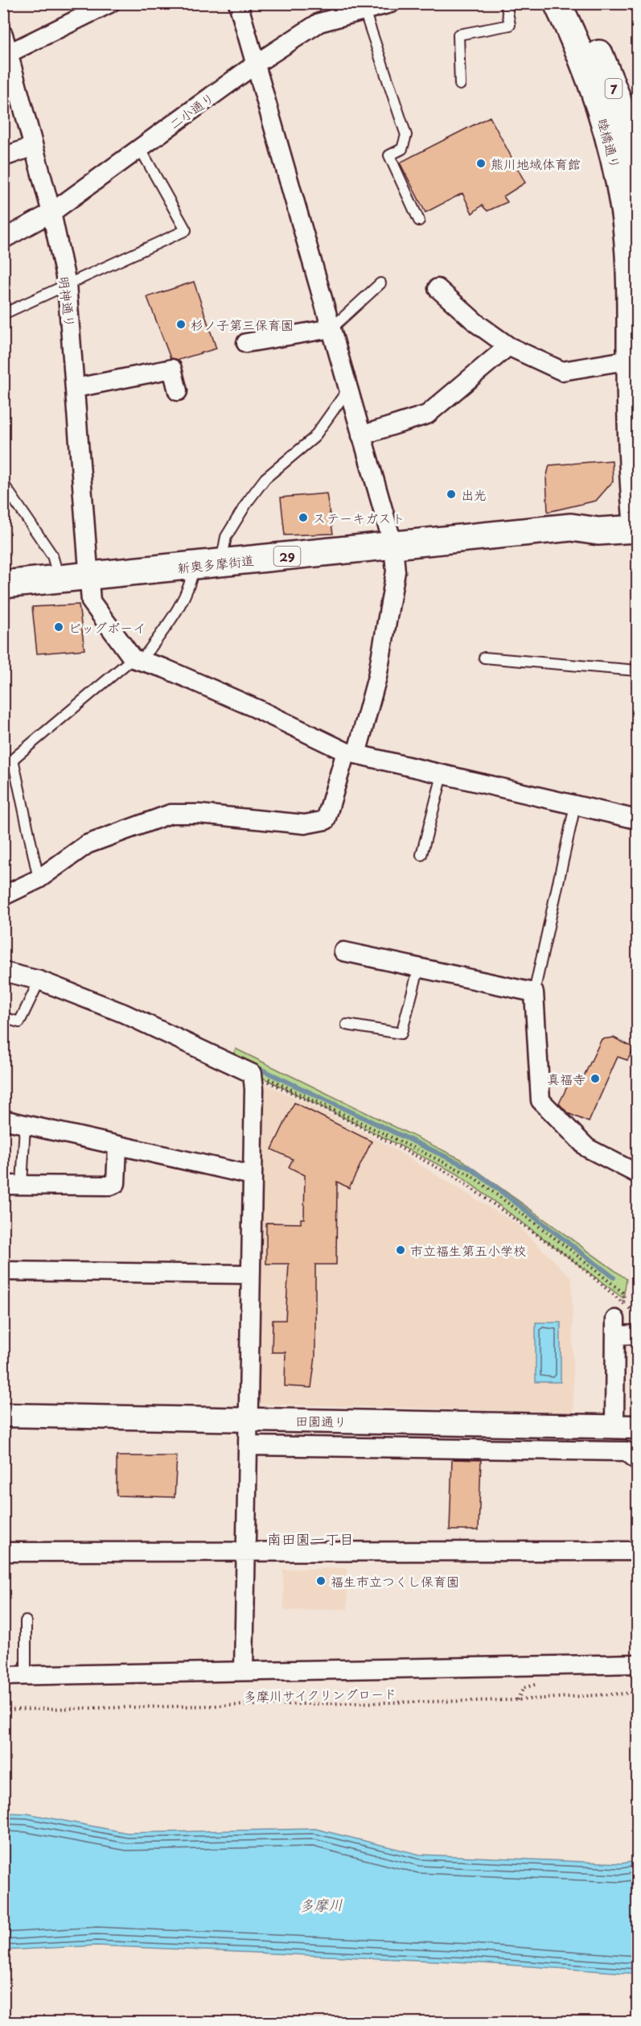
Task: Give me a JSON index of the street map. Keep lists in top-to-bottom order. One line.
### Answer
{"streets":{"main road":["7","睦橋通り","29","新奥多摩街道"],"street":["二小通り","明神通り","田園通り"],"path":["多摩川サイクリングロード"]},"crossings":[["二小通り","明神通り"],["睦橋通り","新奥多摩街道"],["明神通り","新奥多摩街道"]],"districts":["南田園一丁目"],"water":["多摩川"],"places":["熊川地域体育館","杉ノ子第三保育園","出光","ステーキガスト","ビッグボーイ","真福寺","市立福生第五小学校","福生市立つくし保育園"]}
